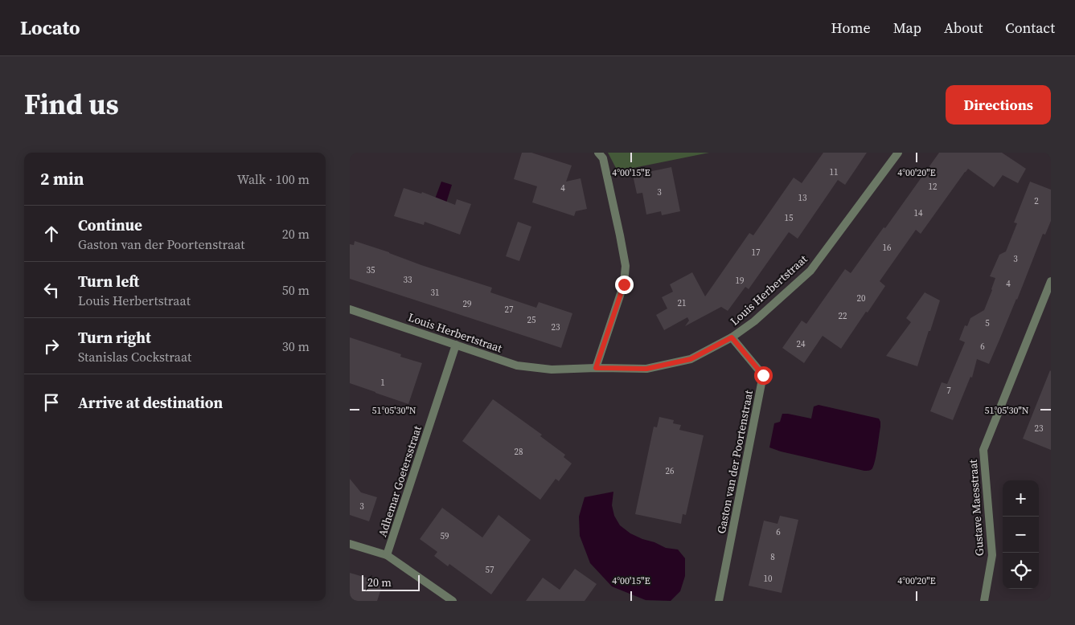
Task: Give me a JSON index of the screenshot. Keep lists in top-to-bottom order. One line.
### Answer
{"streets":{"street":["Louis Herbertstraat","Gaston van der Poortenstraat","Adhemar Goetersstraat","Gustave Maesstraat"]},"crossings":[["Louis Herbertstraat","Gaston van der Poortenstraat"],["Louis Herbertstraat","Adhemar Goetersstraat"]],"house_numbers":["11","12","4","3","13","2","14","15","16","17","3","35","33","19","4","31","20","21","29","27","22","25","5","23","24","6","1","7","23","28","26","3","6","59","8","57","10"],"scale_bar":"20 m","page":{"header":"Locato","nav":["Home","Map","About","Contact"],"title":"Find us","buttons":"Directions","heading":["2 min","Walk · 100 m"],"list":[["Continue","Gaston van der Poortenstraat","20 m"],["Turn left","Louis Herbertstraat","50 m"],["Turn right","Stanislas Cockstraat","30 m"],"Arrive at destination"],"map_buttons":["+","−"],"scale":"20 m"},"coordinates":["4°00'15\"E","4°00'20\"E","51°05'30\"N"]}
